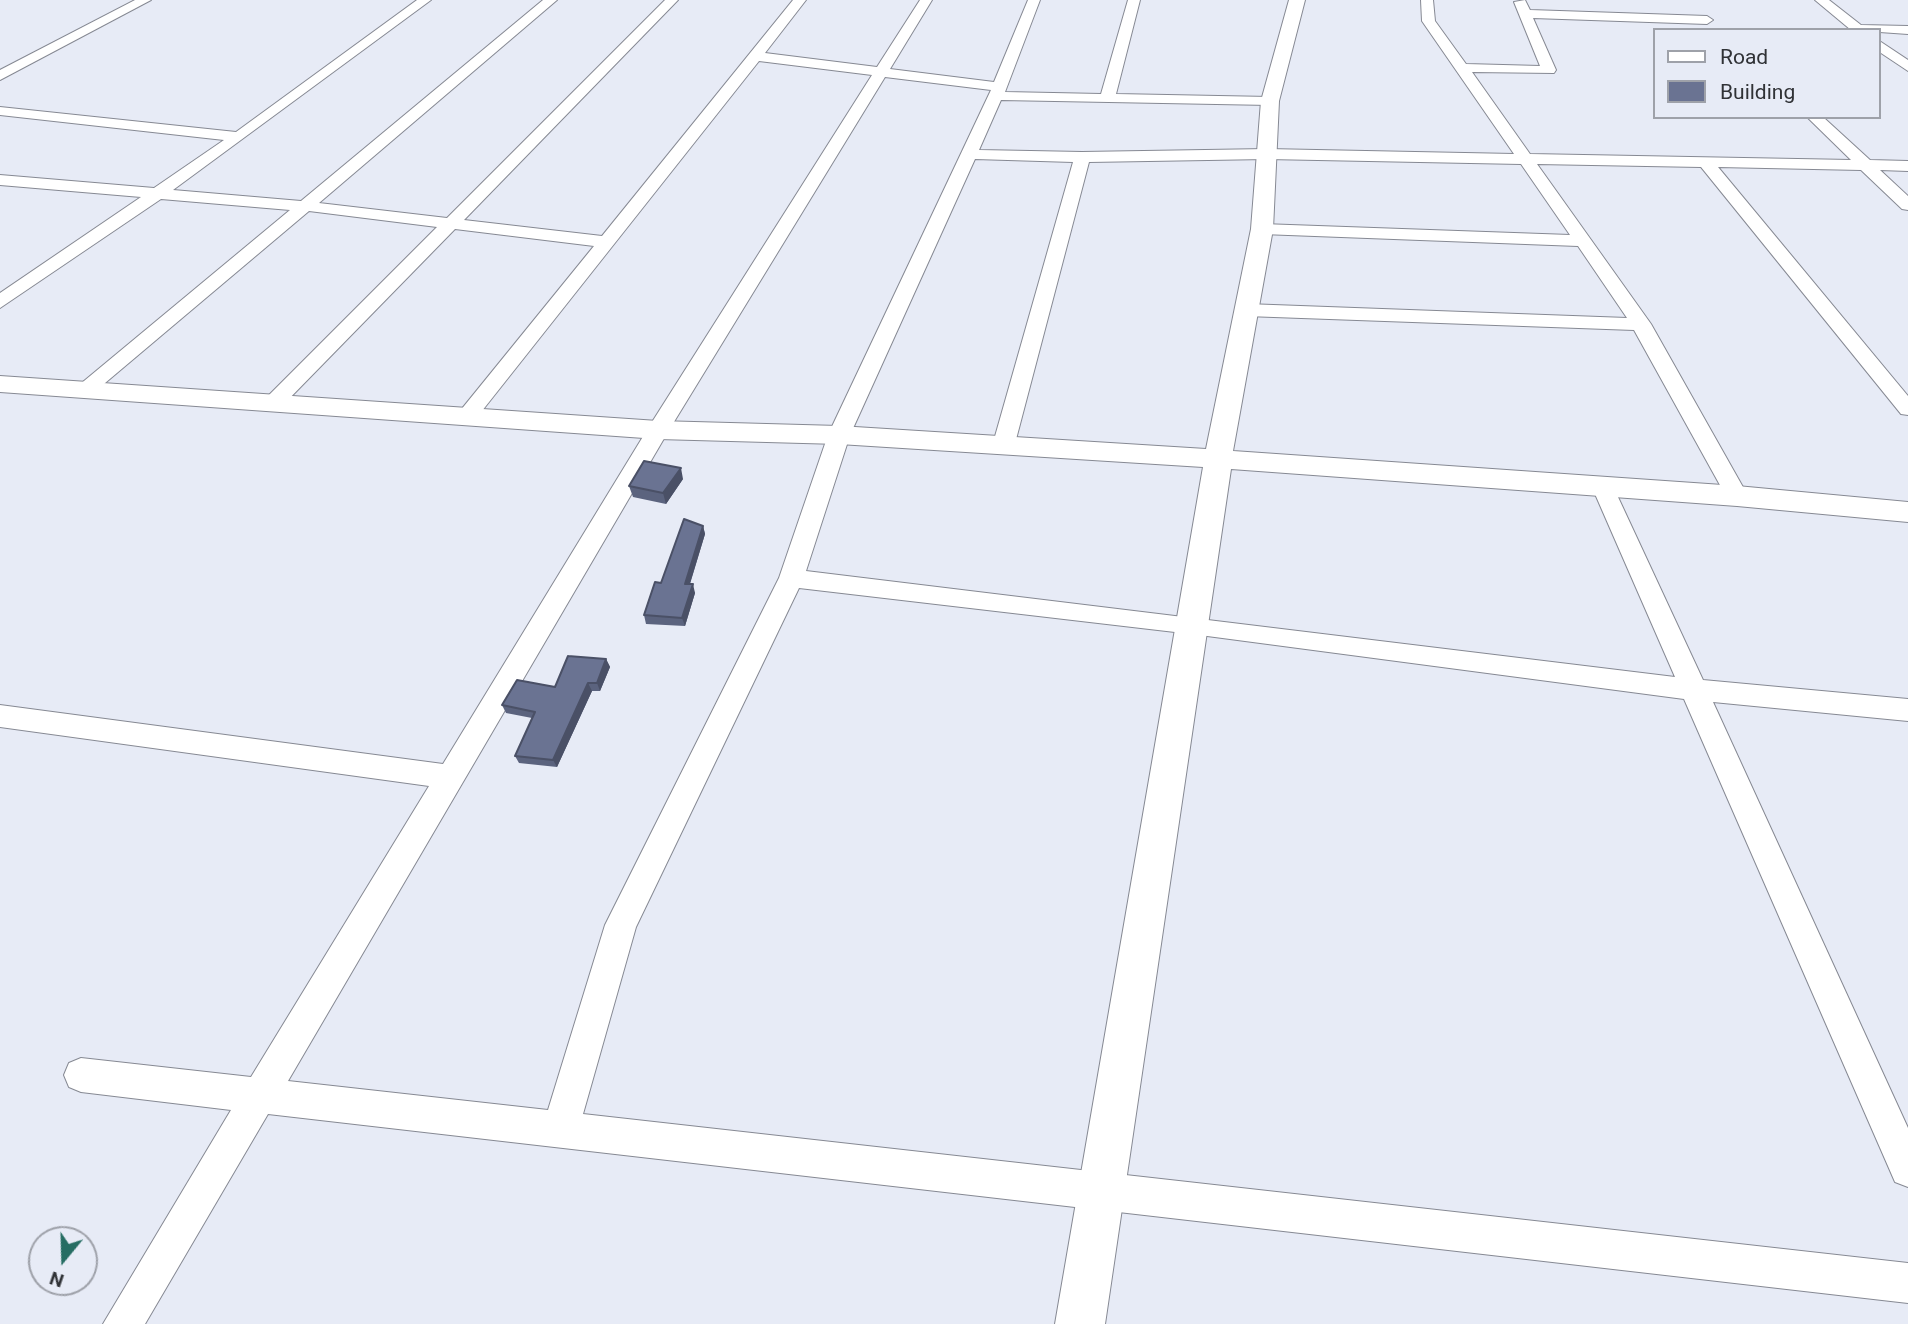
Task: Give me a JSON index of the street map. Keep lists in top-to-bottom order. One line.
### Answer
{"legend":["Road","Building"],"north":"bottom"}
